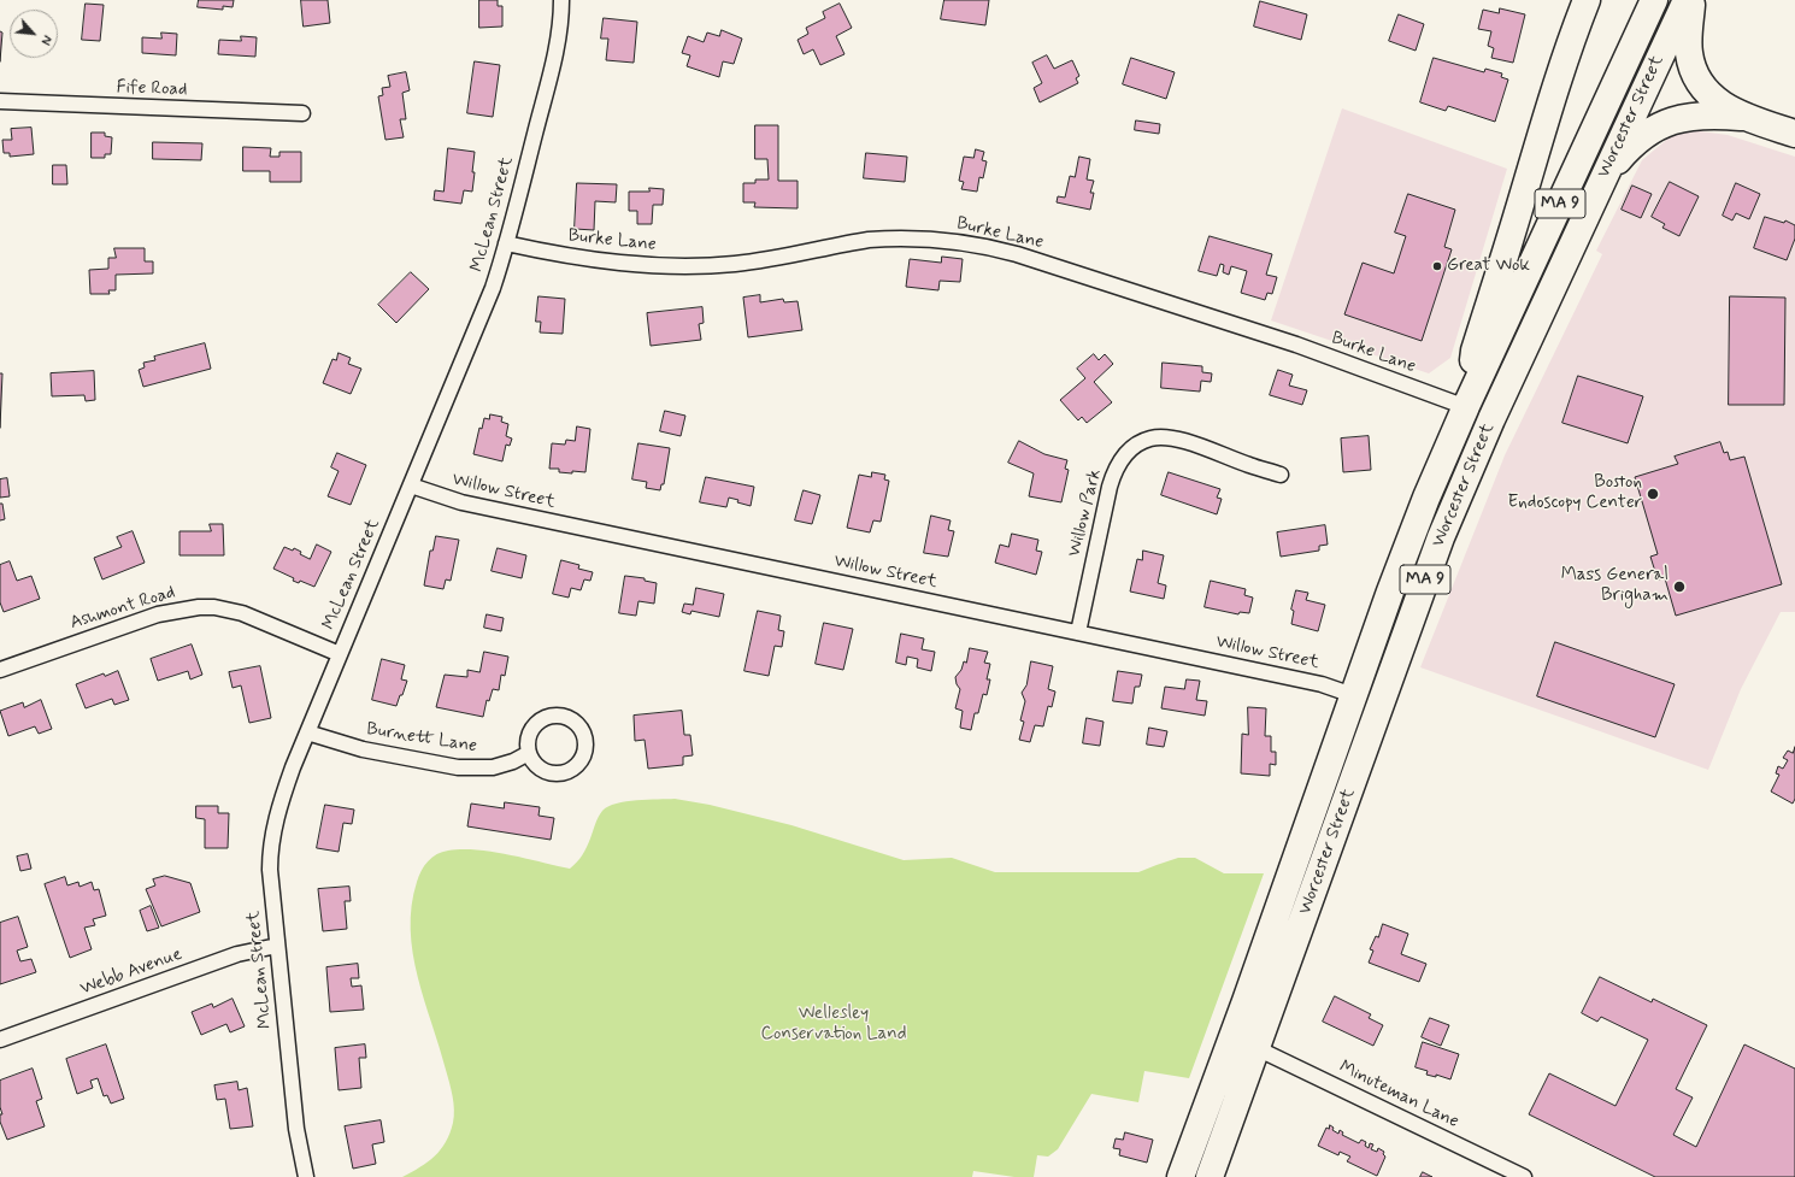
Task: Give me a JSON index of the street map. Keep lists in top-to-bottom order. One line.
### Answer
{"streets":{"highway":["Worcester Street","MA 9"],"street":["Fife Road","McLean Street","Burke Lane","Willow Street","Willow Park","Ashmont Road","Burnett Lane","Webb Avenue","Minuteman Lane"]},"crossings":[["Worcester Street","Burke Lane"],["Worcester Street","Willow Street"],["Worcester Street","Minuteman Lane"],["McLean Street","Burke Lane"],["McLean Street","Willow Street"],["McLean Street","Ashmont Road"],["McLean Street","Burnett Lane"],["McLean Street","Webb Avenue"],["Willow Street","Willow Park"]],"parks":["Wellesley Conservation Land"],"places":["Great Wok","Boston Endoscopy Center","Mass General Brigham"],"north":"bottom right"}
